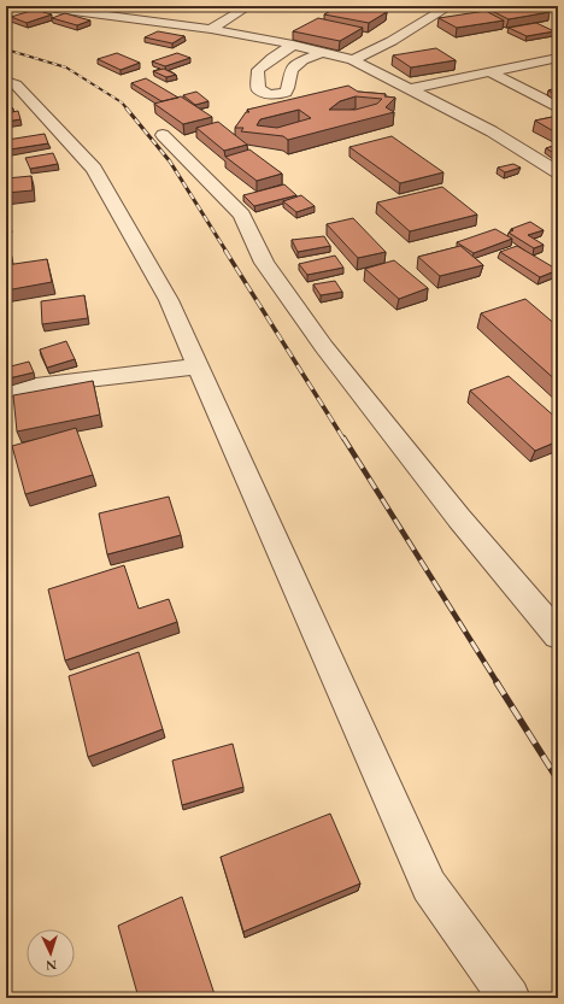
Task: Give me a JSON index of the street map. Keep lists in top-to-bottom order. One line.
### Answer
{"north":"bottom"}
